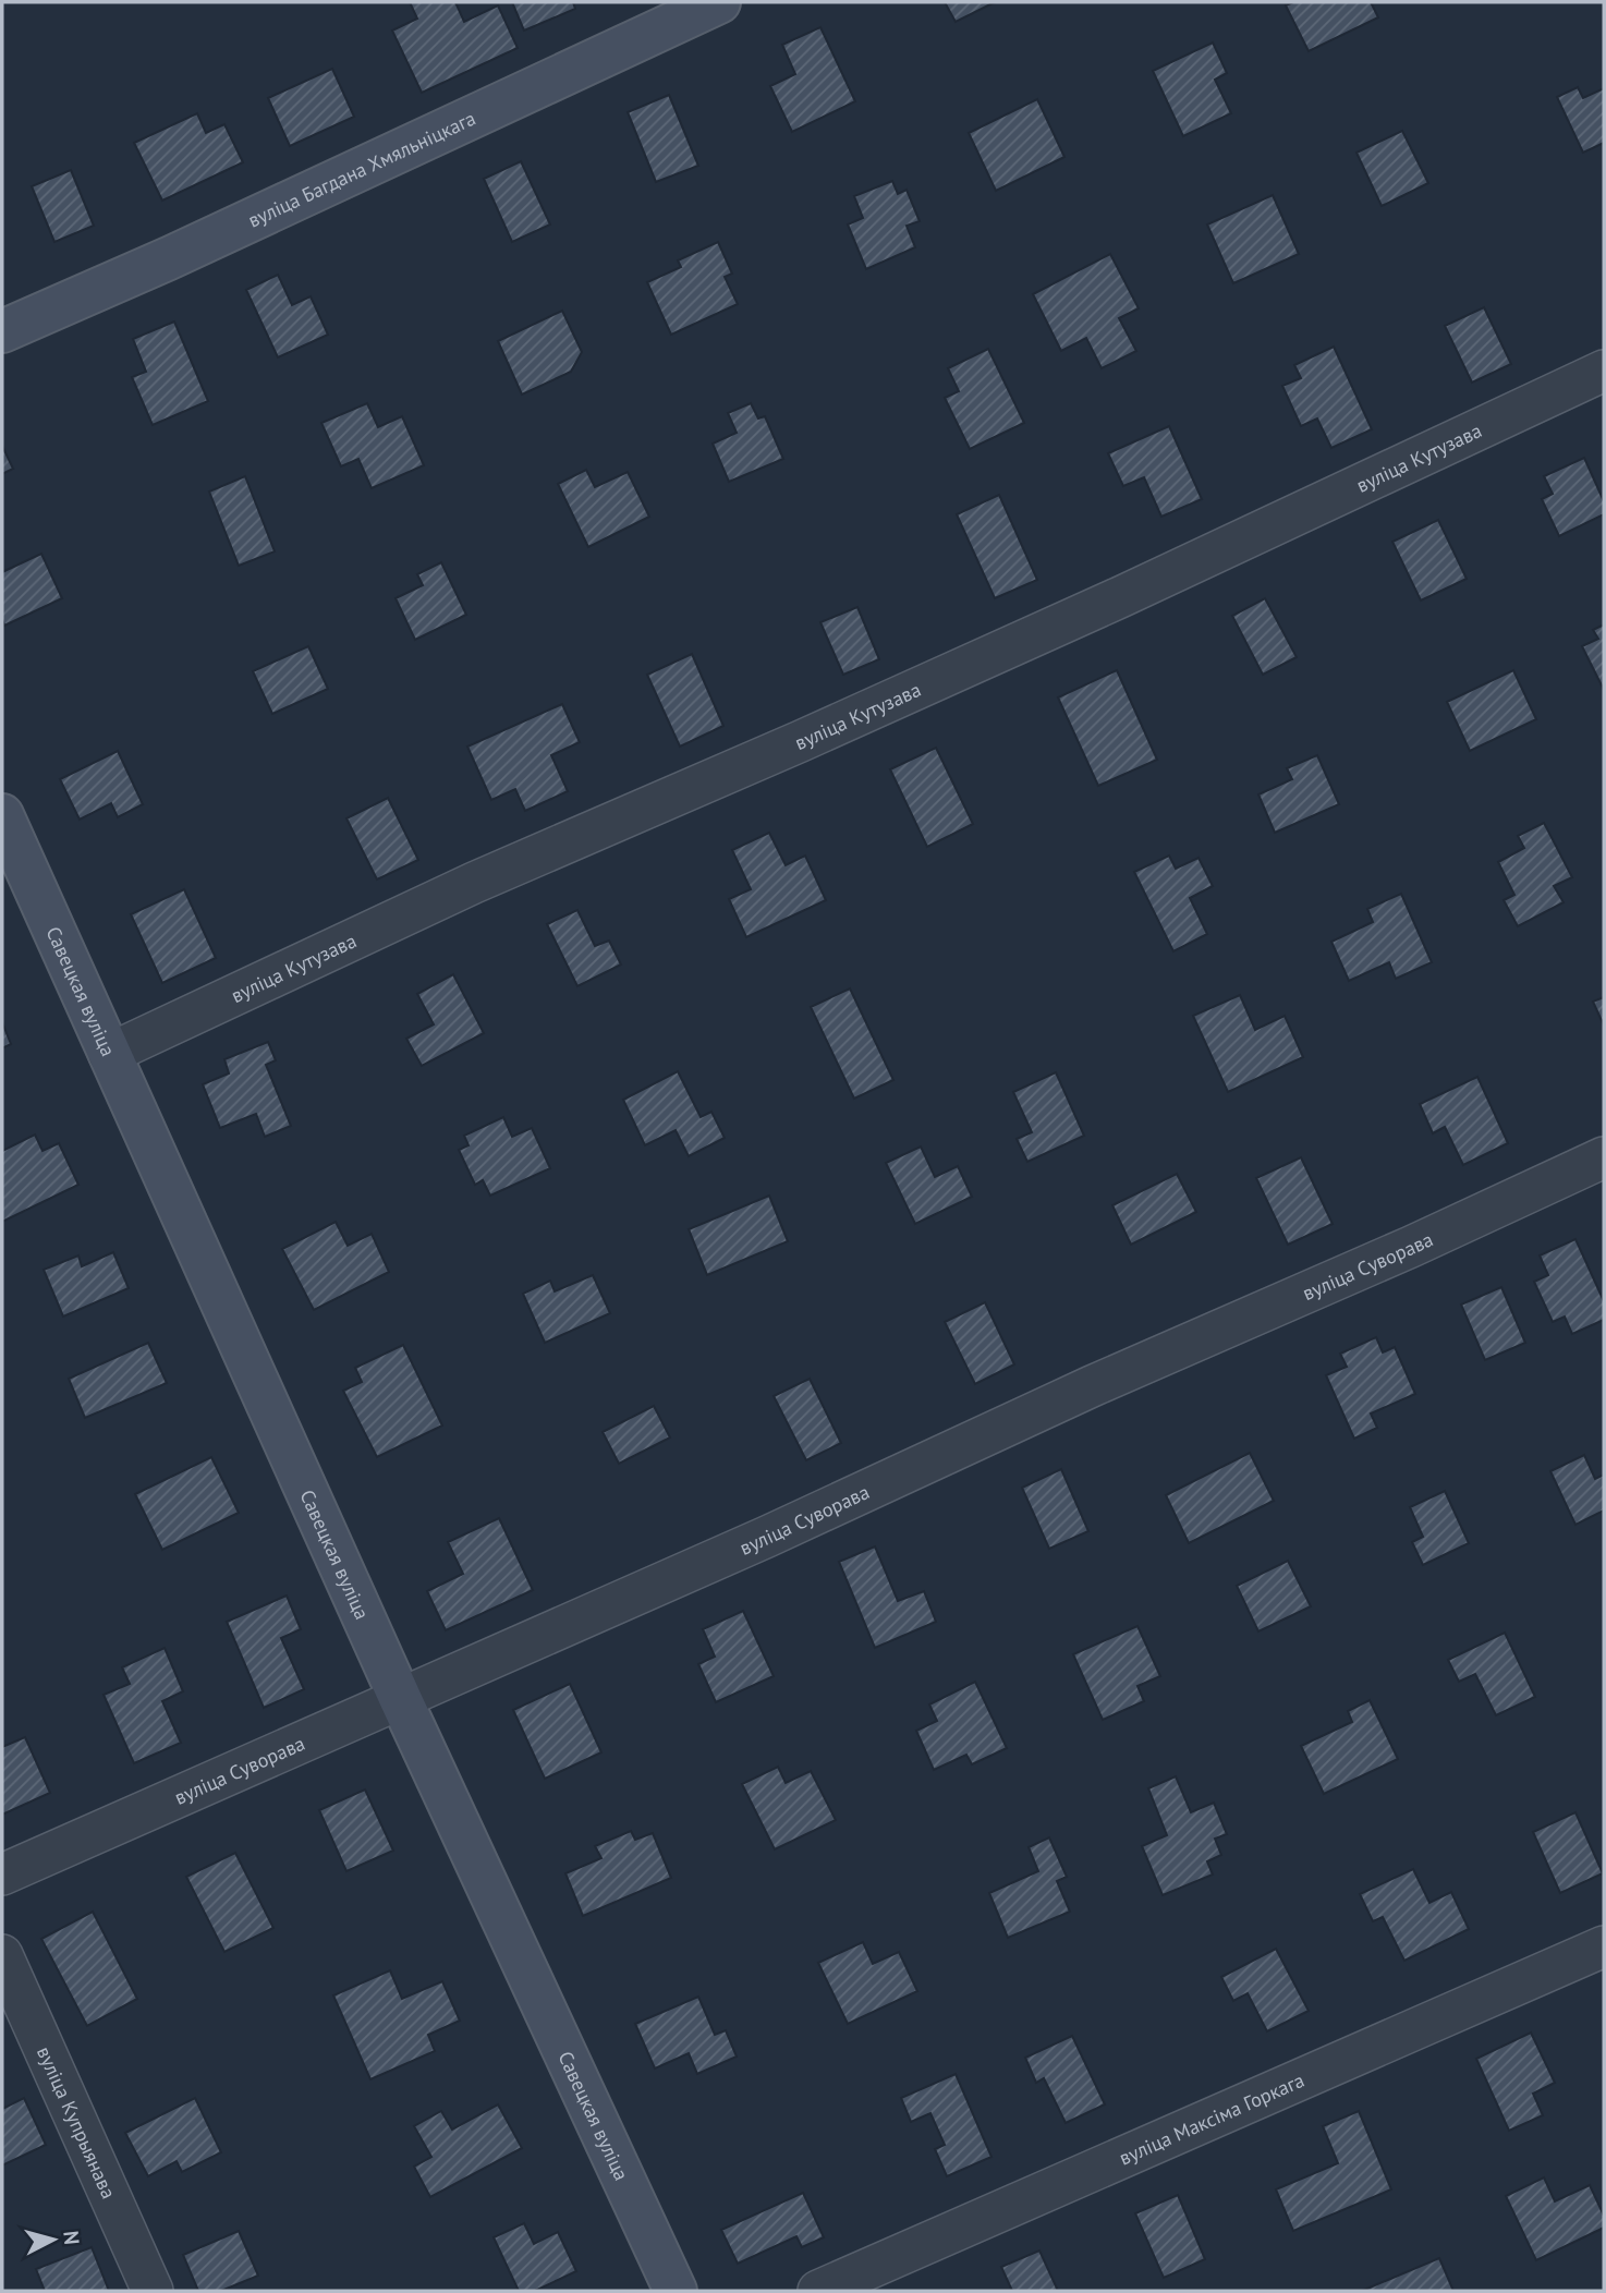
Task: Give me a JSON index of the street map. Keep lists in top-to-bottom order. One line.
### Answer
{"streets":{"street":["вуліца Багдана Хмяльніцкага","вуліца Кутузава","Савецкая вуліца","вуліца Суворава","вуліца Максіма Горкага","вуліца Купрыянава"]},"crossings":[["вуліца Кутузава","Савецкая вуліца"],["Савецкая вуліца","вуліца Суворава"]],"north":"right"}
